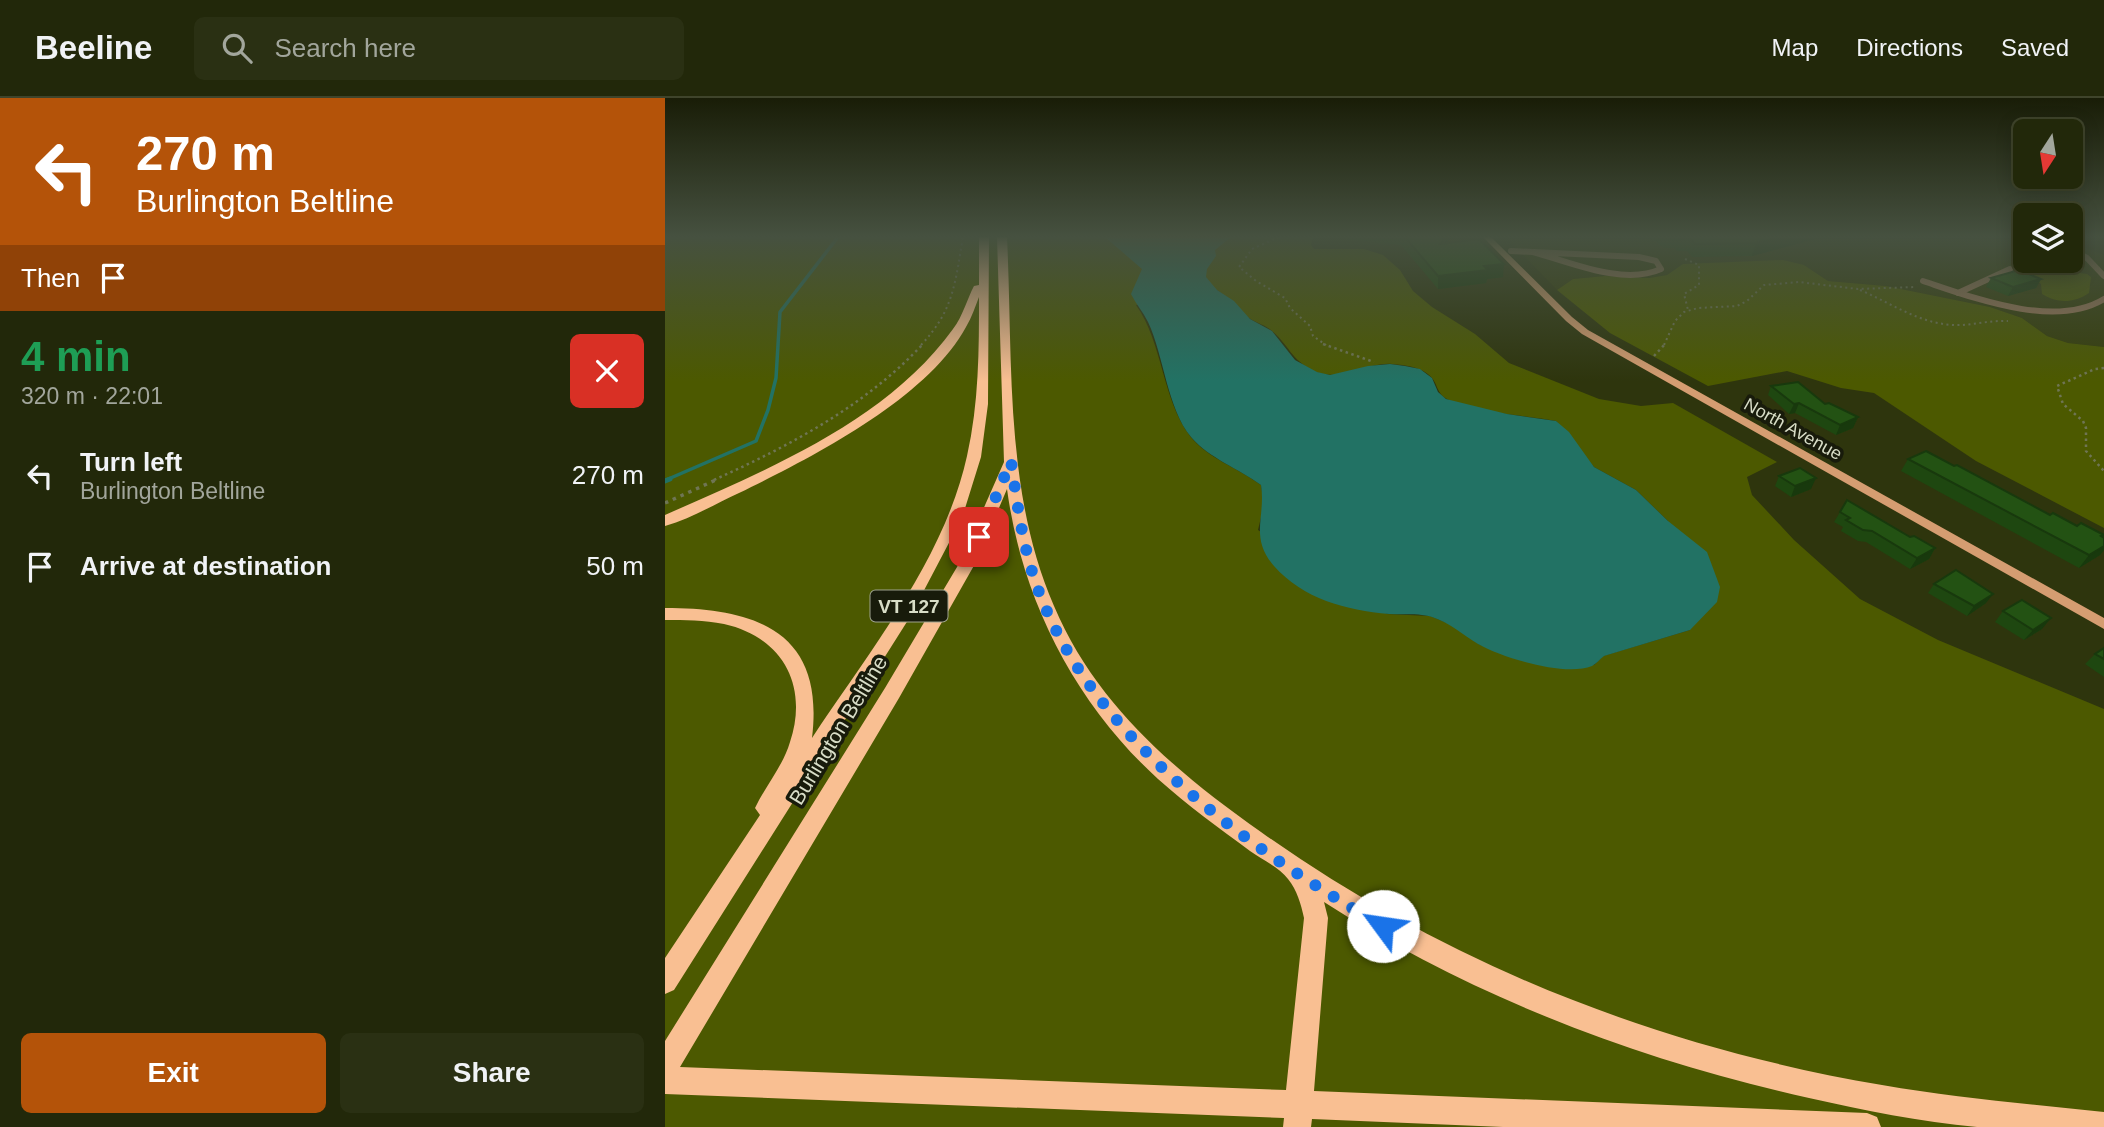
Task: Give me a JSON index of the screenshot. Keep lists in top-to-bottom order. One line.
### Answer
{"streets":{"main road":["North Avenue","VT 127","Burlington Beltline"]},"north":"bottom","page":{"header":"Beeline","search":"Search here","nav":["Map","Directions","Saved"],"turn":["270 m","Burlington Beltline"],"then":"Then","heading":["4 min","320 m · 22:01"],"list":[{"name":"Turn left","note":"Burlington Beltline","value":"270 m"},{"name":"Arrive at destination","value":"50 m"}],"buttons":["Exit","Share"]}}
